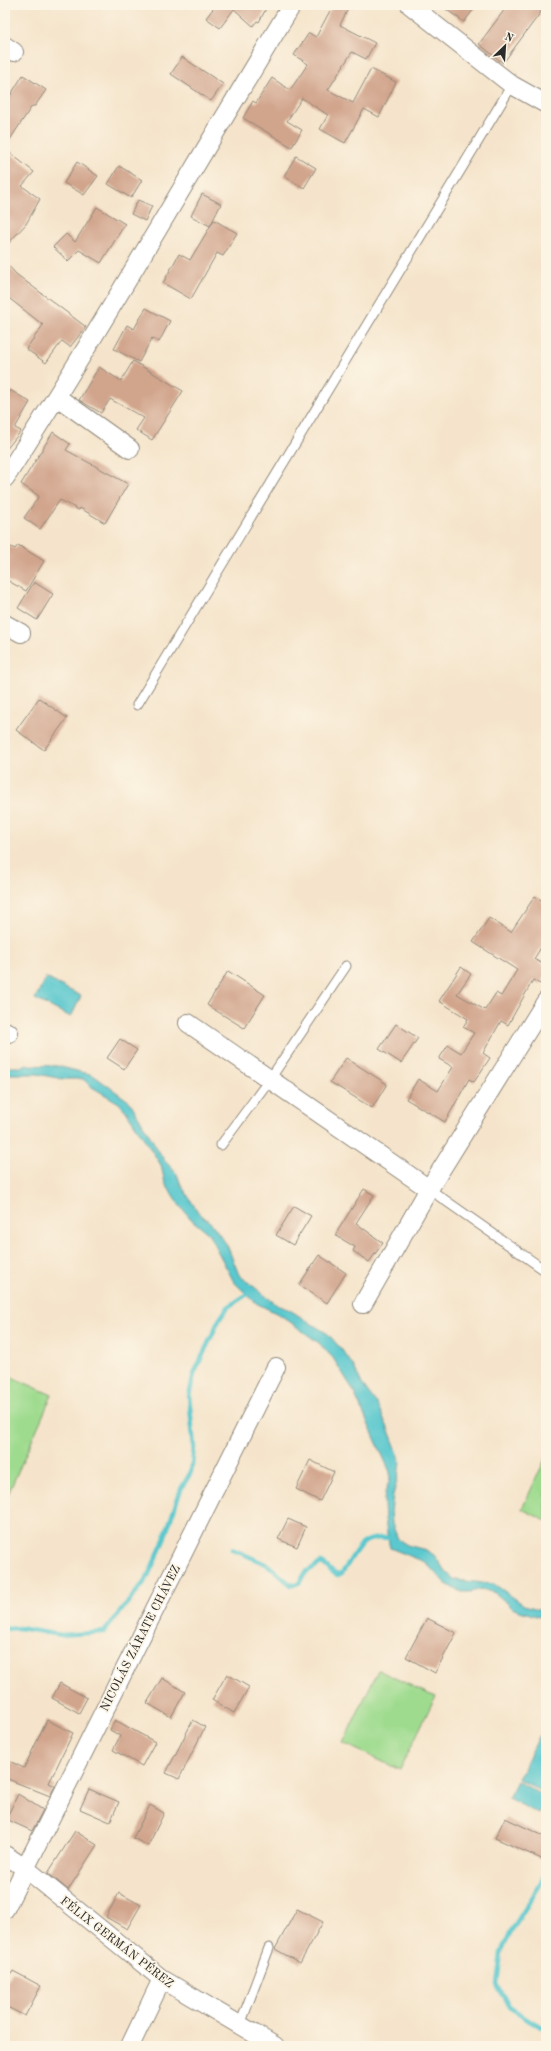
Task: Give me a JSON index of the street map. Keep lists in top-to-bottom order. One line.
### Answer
{"streets":{"street":["NICOLÁS ZÁRATE CHÁVEZ","FÉLIX GERMÁN PÉREZ"]},"crossings":[["NICOLÁS ZÁRATE CHÁVEZ","FÉLIX GERMÁN PÉREZ"]],"north":"top right"}
